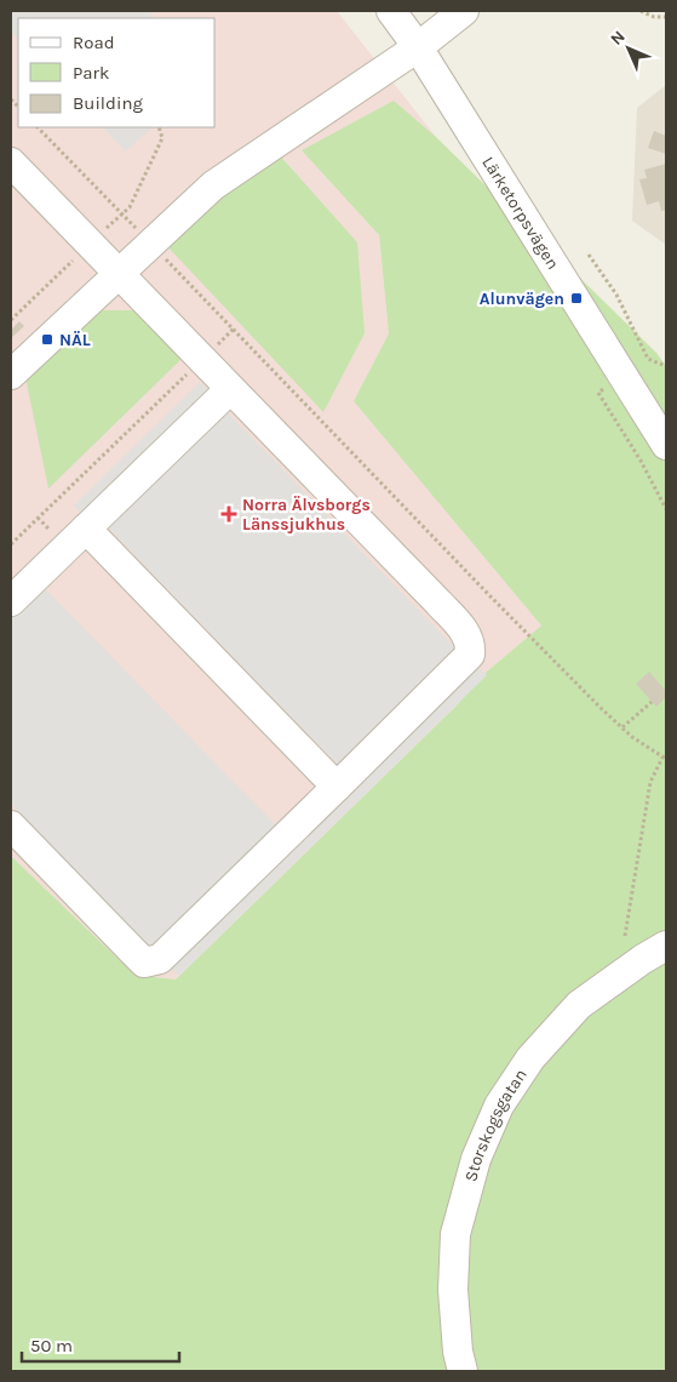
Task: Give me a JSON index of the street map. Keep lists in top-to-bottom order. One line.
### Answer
{"streets":{"street":["Lärketorpsvägen","Storskogsgatan"]},"places":{"transit":["Alunvägen","NÄL"],"health":["Norra Älvsborgs Länssjukhus"]},"legend":["Road","Park","Building"],"scale_bar":"50 m","north":"top left"}
